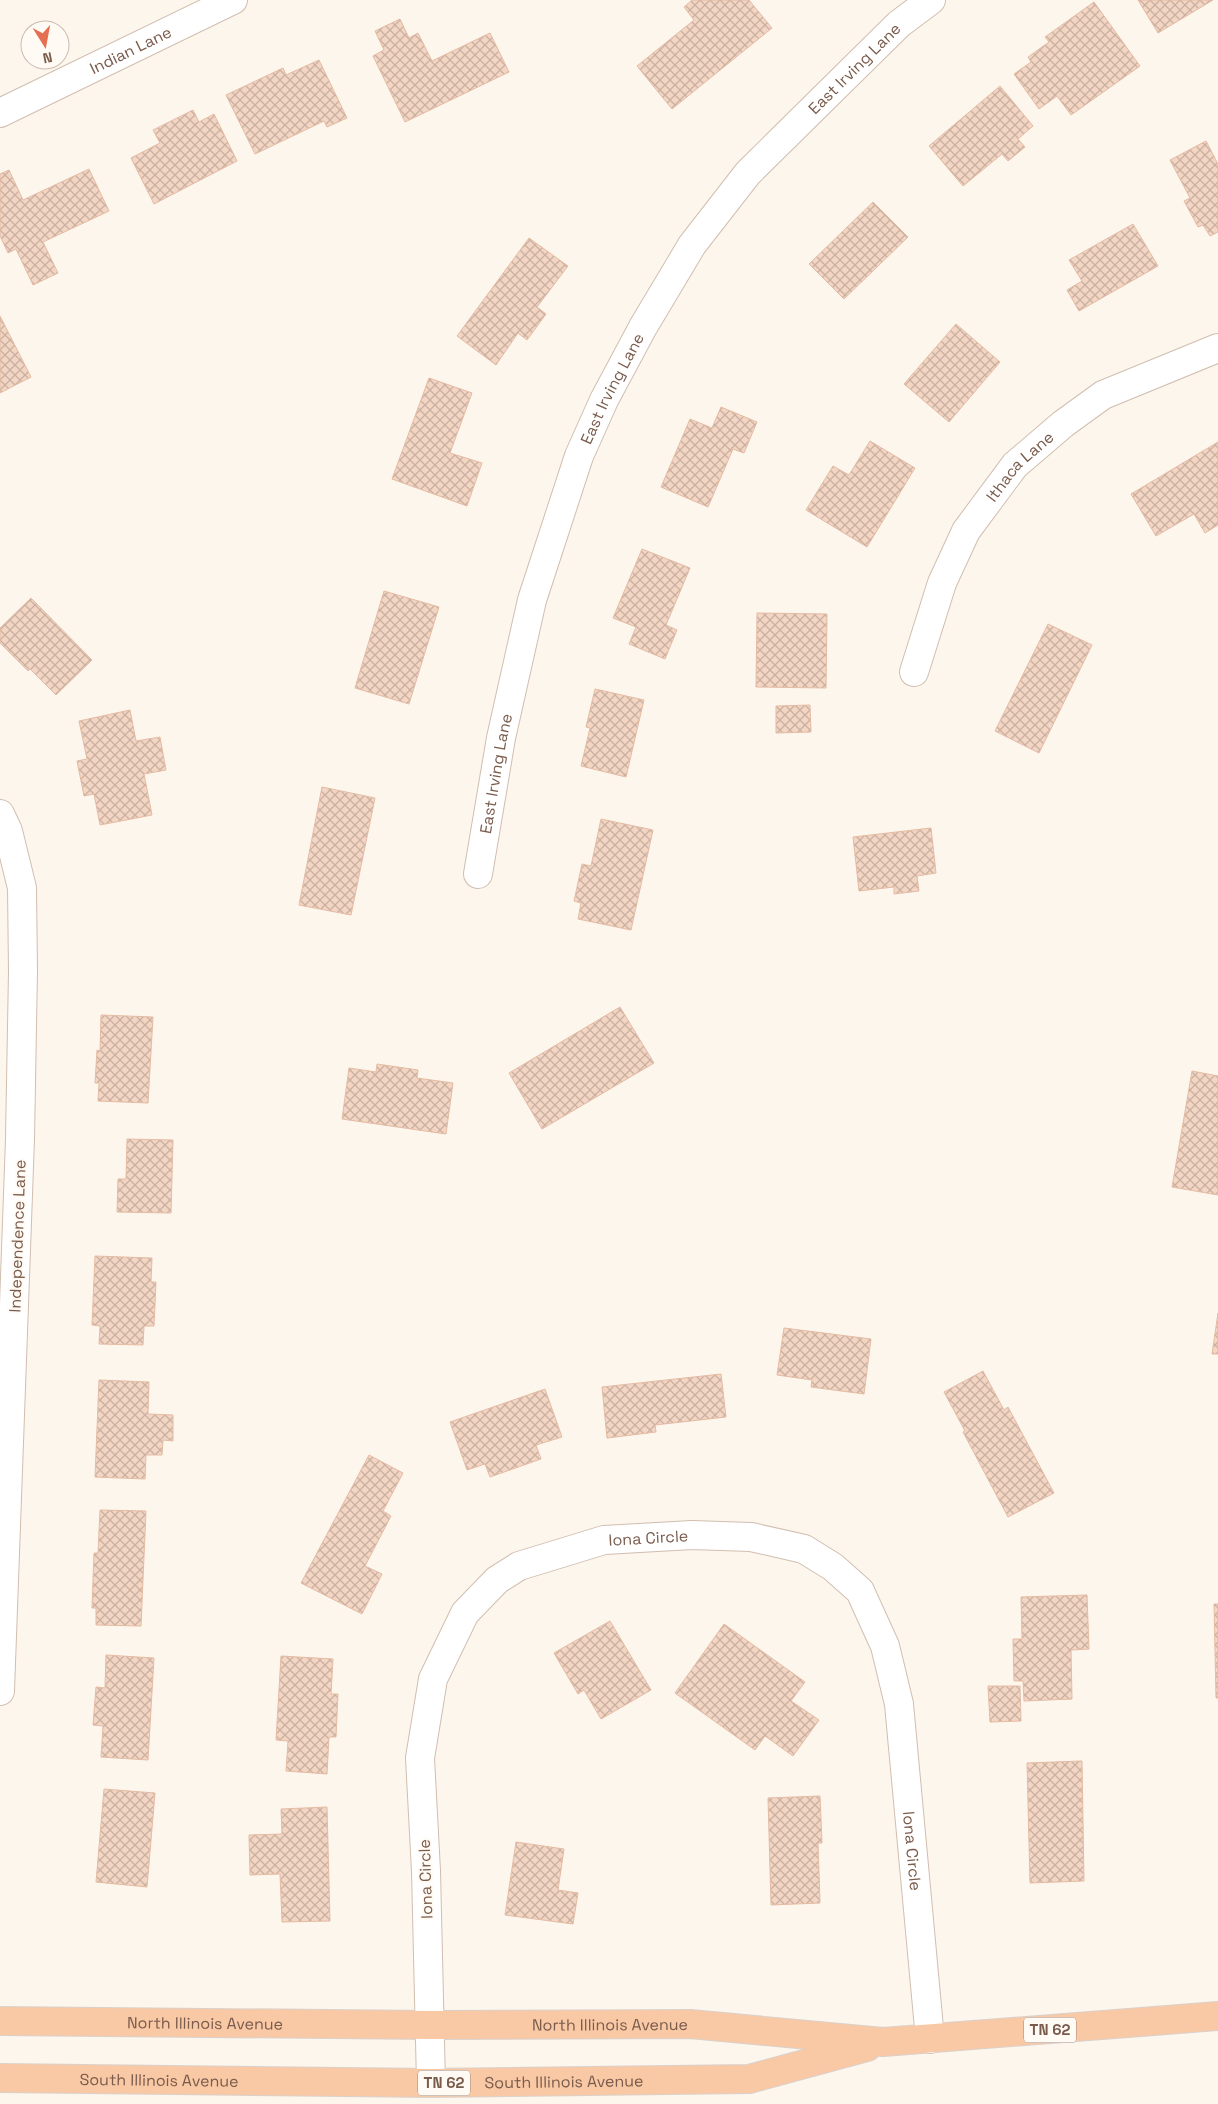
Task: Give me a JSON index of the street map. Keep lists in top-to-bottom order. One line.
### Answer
{"streets":{"highway":["North Illinois Avenue","TN 62","South Illinois Avenue"],"street":["Indian Lane","East Irving Lane","Ithaca Lane","Independence Lane","Iona Circle"]},"crossings":[["Iona Circle","North Illinois Avenue"],["Iona Circle","South Illinois Avenue"],["North Illinois Avenue","South Illinois Avenue"]],"north":"bottom"}
